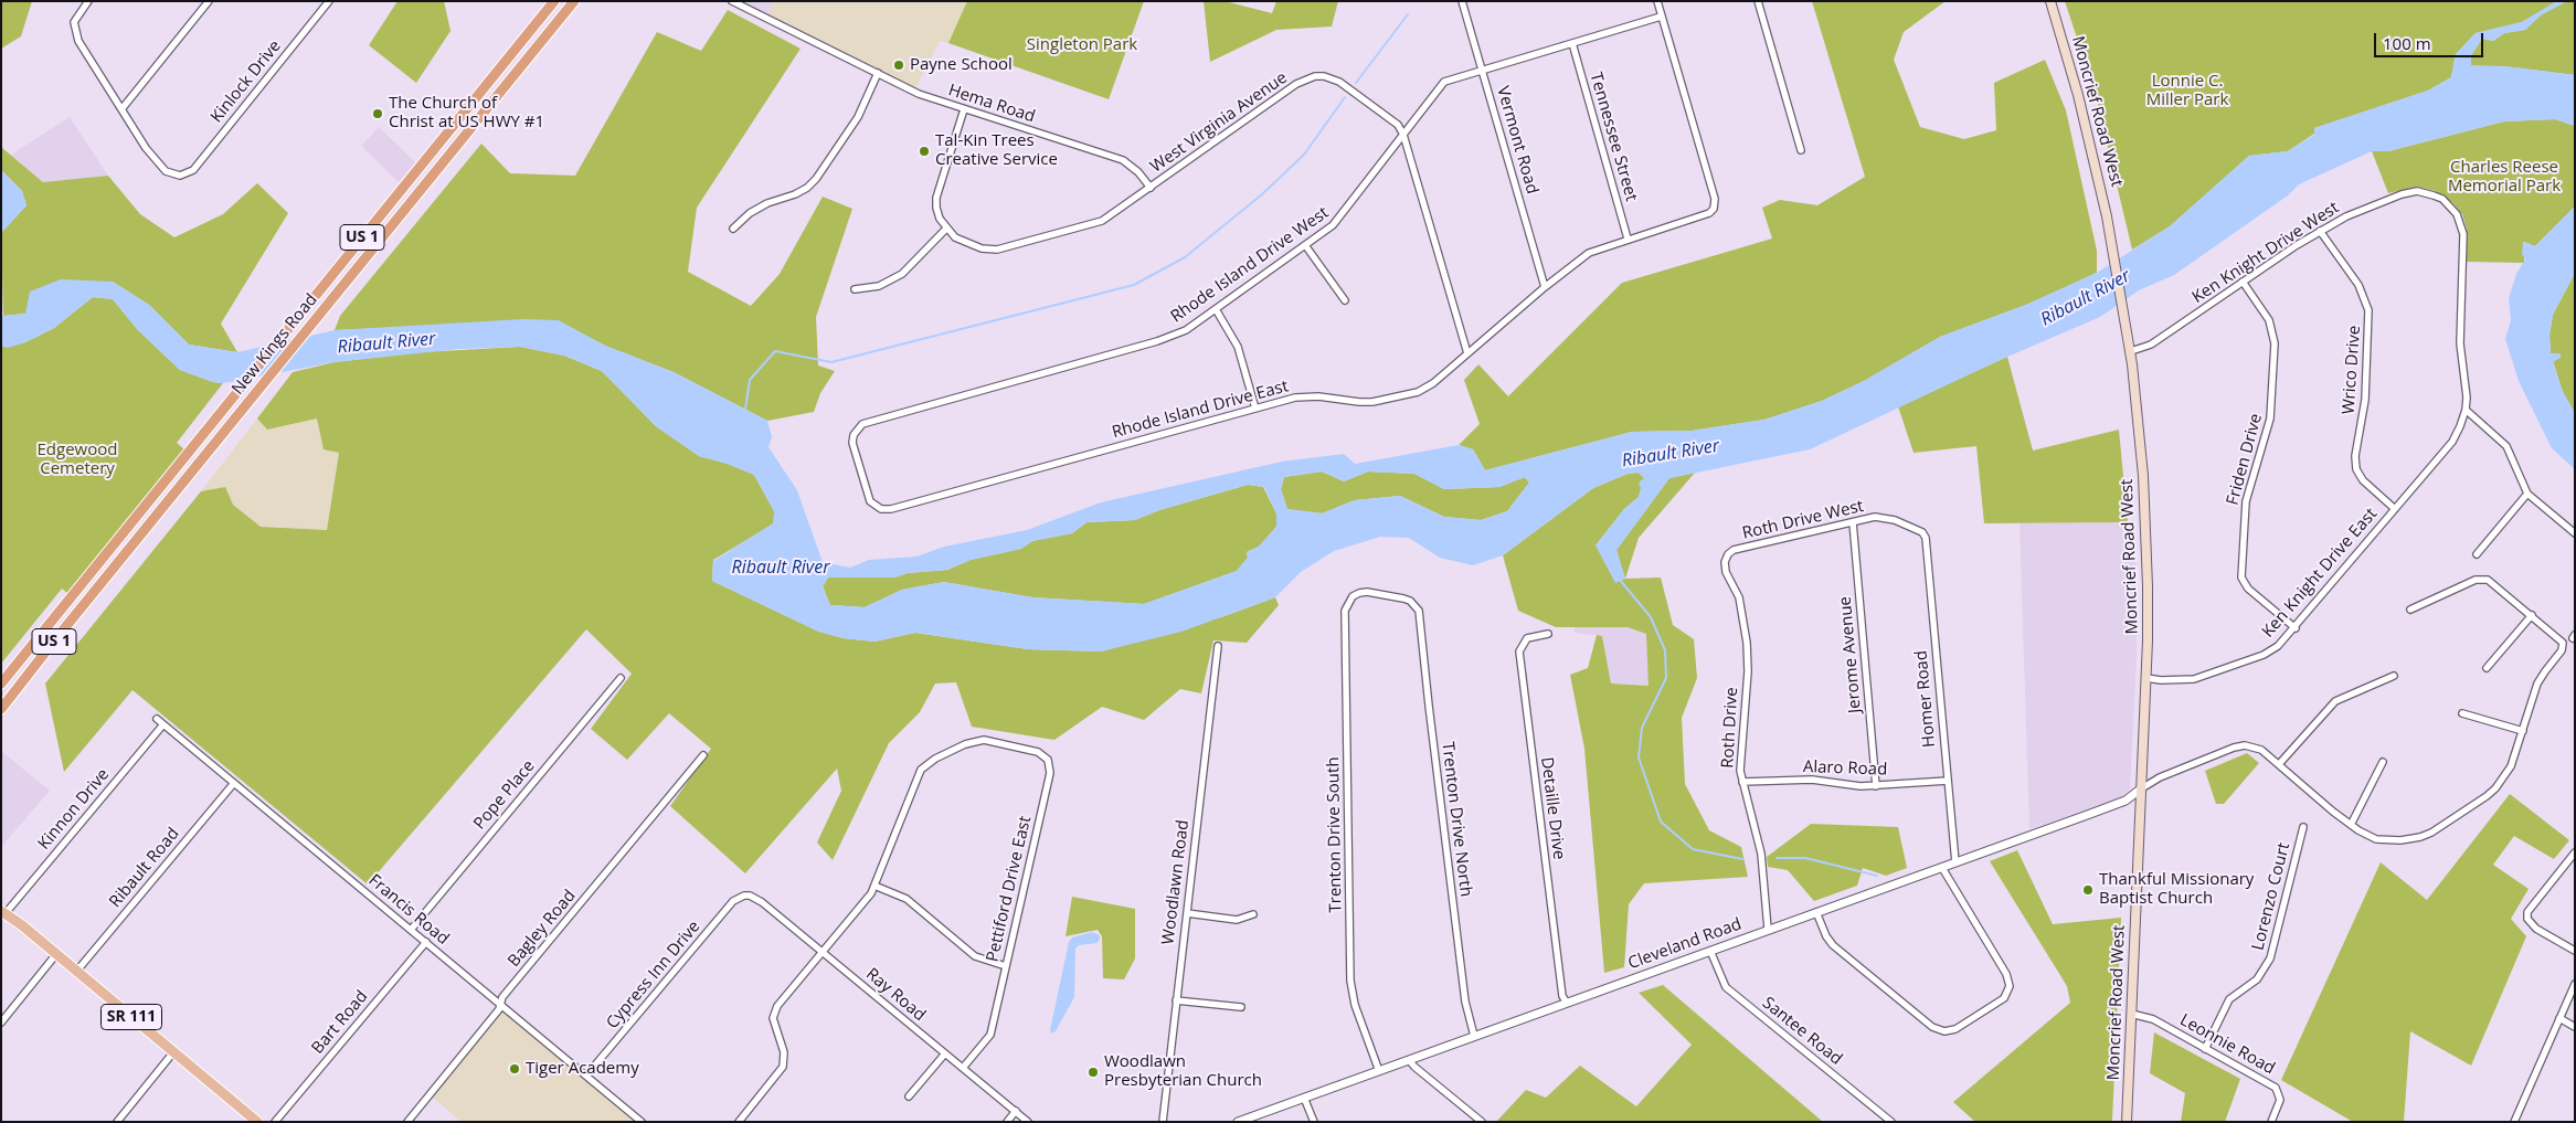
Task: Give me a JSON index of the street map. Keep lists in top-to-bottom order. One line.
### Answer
{"streets":{"highway":["US 1","New Kings Road"],"main road":["Moncrief Road West","SR 111"],"street":["Kinlock Drive","Hema Road","West Virginia Avenue","Tennessee Street","Vermont Road","Ken Knight Drive West","Rhode Island Drive West","Wrico Drive","Rhode Island Drive East","Friden Drive","Roth Drive West","Ken Knight Drive East","Jerome Avenue","Homer Road","Roth Drive","Alaro Road","Pope Place","Detaille Drive","Kinnon Drive","Trenton Drive North","Trenton Drive South","Ribault Road","Woodlawn Road","Pettiford Drive East","Lorenzo Court","Francis Road","Bagley Road","Cleveland Road","Cypress Inn Drive","Ray Road","Bart Road","Santee Road","Leonnie Road"]},"crossings":[["Hema Road","West Virginia Avenue"],["Moncrief Road West","Ken Knight Drive West"],["Moncrief Road West","Ken Knight Drive East"],["Moncrief Road West","Cleveland Road"],["Moncrief Road West","Leonnie Road"],["West Virginia Avenue","Rhode Island Drive West"],["West Virginia Avenue","Rhode Island Drive East"],["Tennessee Street","Rhode Island Drive West"],["Tennessee Street","Rhode Island Drive East"],["Vermont Road","Rhode Island Drive West"],["Vermont Road","Rhode Island Drive East"],["Ken Knight Drive West","Wrico Drive"],["Ken Knight Drive West","Friden Drive"],["Ken Knight Drive West","Ken Knight Drive East"],["Rhode Island Drive West","Rhode Island Drive East"],["Wrico Drive","Ken Knight Drive East"],["Friden Drive","Ken Knight Drive East"],["Roth Drive West","Jerome Avenue"],["Roth Drive West","Homer Road"],["Roth Drive West","Roth Drive"],["Jerome Avenue","Alaro Road"],["Homer Road","Alaro Road"],["Homer Road","Cleveland Road"],["Roth Drive","Alaro Road"],["Roth Drive","Cleveland Road"],["Pope Place","Francis Road"],["Detaille Drive","Cleveland Road"],["Kinnon Drive","Francis Road"],["Kinnon Drive","SR 111"],["Trenton Drive North","Trenton Drive South"],["Trenton Drive North","Cleveland Road"],["Trenton Drive South","Cleveland Road"],["Ribault Road","Francis Road"],["Ribault Road","SR 111"],["Pettiford Drive East","Ray Road"],["Lorenzo Court","Leonnie Road"],["Francis Road","Bagley Road"],["Francis Road","Cypress Inn Drive"],["Francis Road","Bart Road"],["Cleveland Road","Santee Road"],["Cypress Inn Drive","Ray Road"]],"water":["Ribault River"],"parks":["Singleton Park","Lonnie C. Miller Park","Charles Reese Memorial Park","Edgewood Cemetery"],"places":["Payne School","The Church of Christ at US HWY #1","Tal-Kin Trees Creative Service","Thankful Missionary Baptist Church","Tiger Academy","Woodlawn Presbyterian Church"],"scale_bar":"100 m"}
